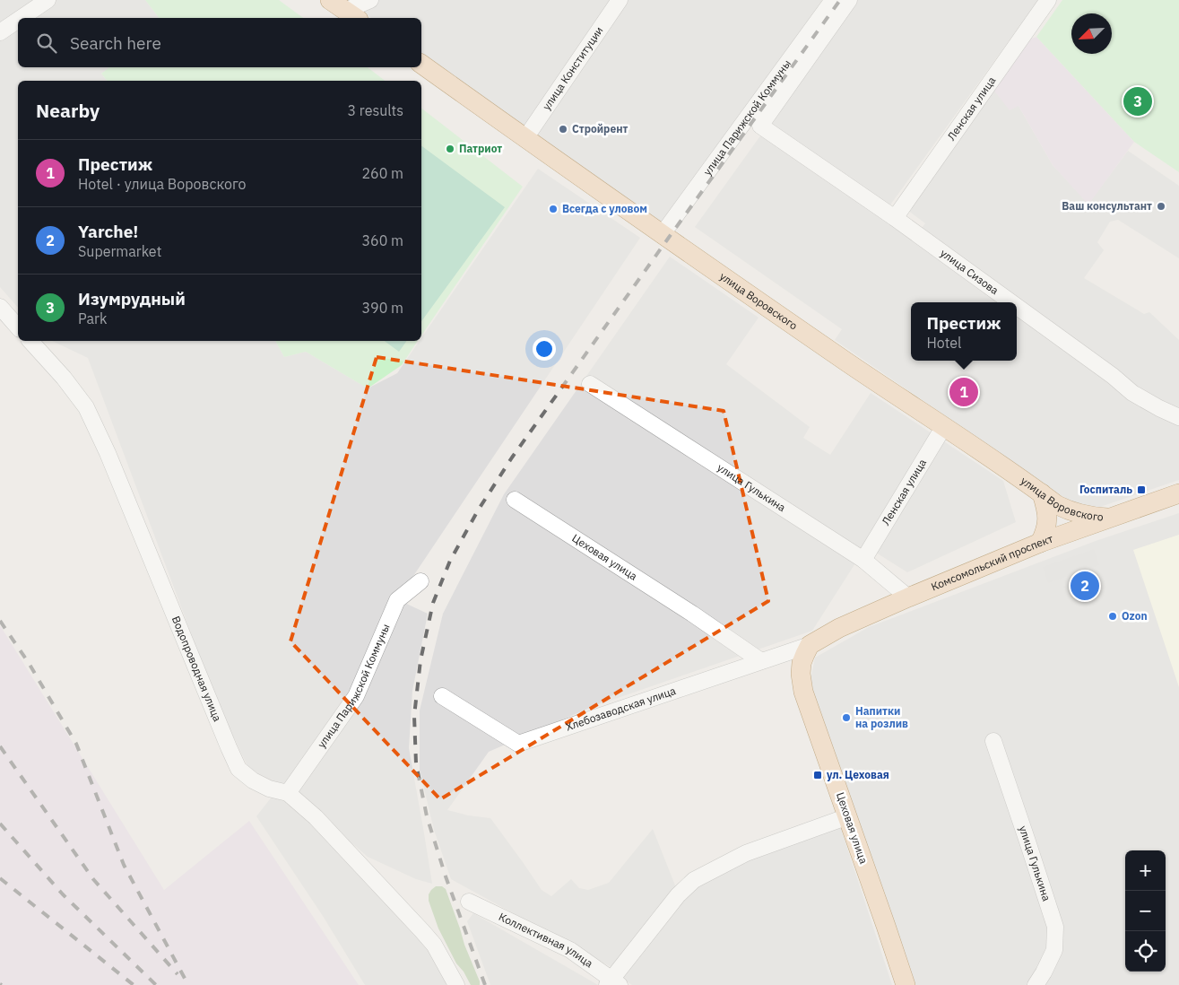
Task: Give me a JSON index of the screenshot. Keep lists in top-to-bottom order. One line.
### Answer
{"streets":{"main road":["улица Воровского","Цеховая улица","Комсомольский проспект"],"street":["улица Конституции","Ленская улица","улица Парижской Коммуны","улица Сизова","улица Гулькина","Водопроводная улица","Хлебозаводская улица","Коллективная улица"]},"crossings":[["улица Конституции","улица Воровского"],["Ленская улица","улица Сизова"],["Ленская улица","улица Воровского"],["Ленская улица","улица Гулькина"],["улица Парижской Коммуны","улица Сизова"],["улица Парижской Коммуны","улица Воровского"],["улица Парижской Коммуны","Водопроводная улица"],["улица Воровского","Комсомольский проспект"],["улица Гулькина","Комсомольский проспект"],["Цеховая улица","Комсомольский проспект"],["Цеховая улица","Хлебозаводская улица"],["Комсомольский проспект","Хлебозаводская улица"]],"places":{"other":["Стройрент","Патриот","Ваш консультант","Всегда с уловом","Ozon","Напитки на розлив"],"transit":["Госпиталь","ул. Цеховая"]},"north":"bottom left","page":{"search":"Search here","heading":["Nearby","3 results"],"pins":["3","1","2"],"list":[{"mark":"1","name":"Престиж","note":"Hotel · улица Воровского","value":"260 m"},{"mark":"2","name":"Yarche!","note":"Supermarket","value":"360 m"},{"mark":"3","name":"Изумрудный","note":"Park","value":"390 m"}],"popup":["Престиж","Hotel"],"map_buttons":["+","−"]}}
